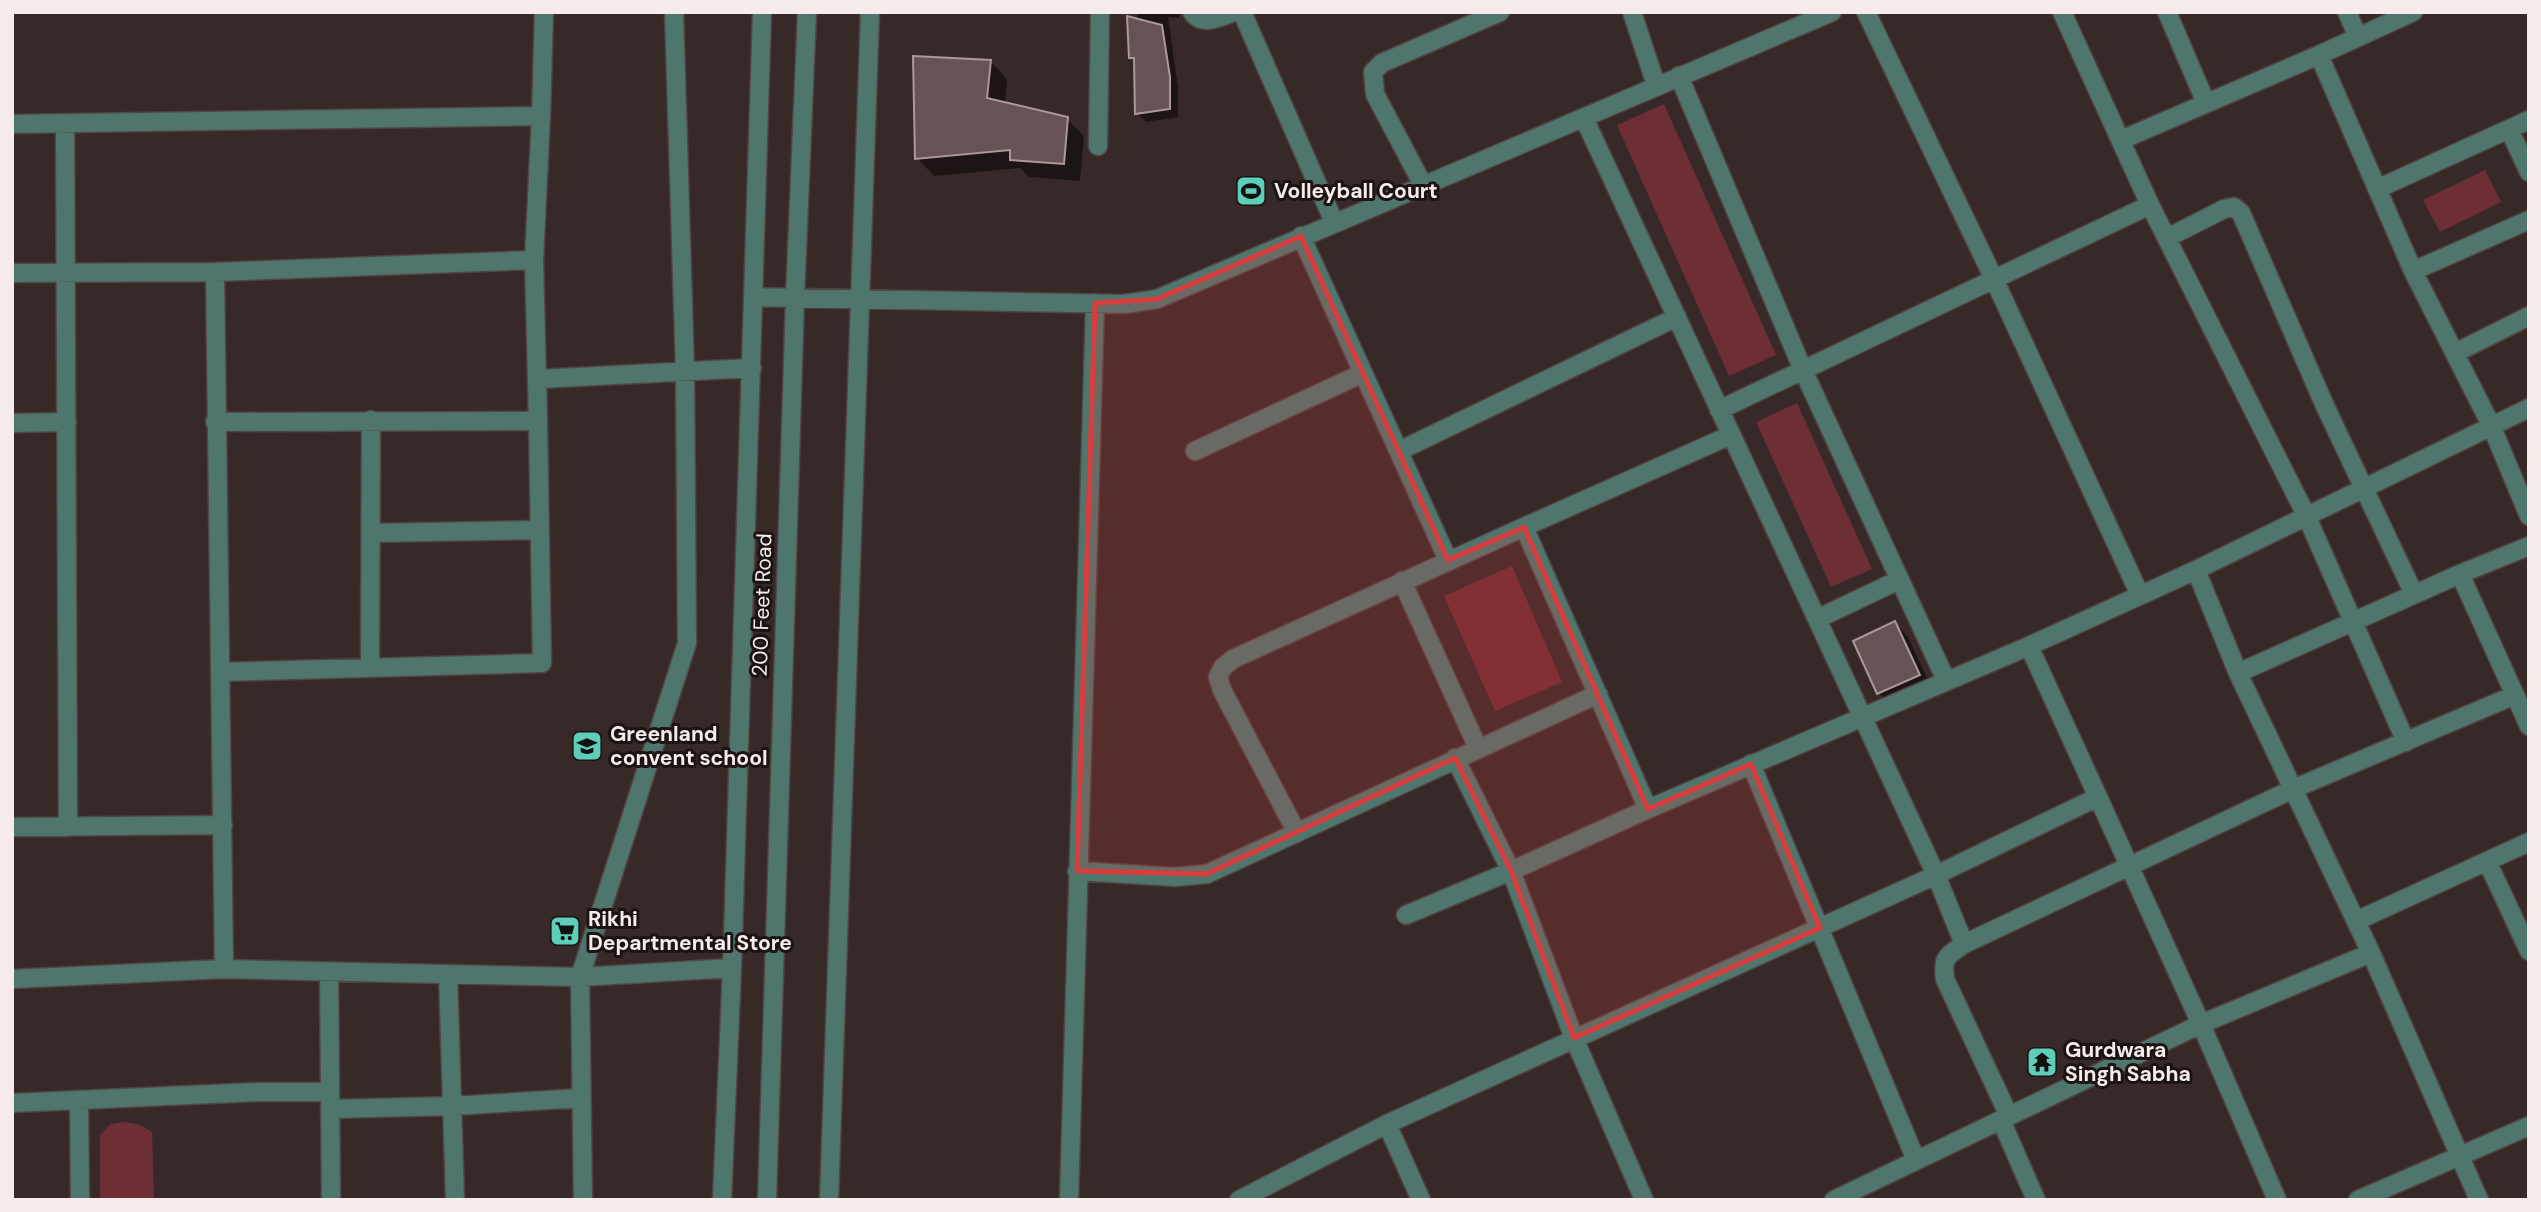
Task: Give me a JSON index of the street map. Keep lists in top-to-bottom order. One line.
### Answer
{"streets":{"street":["200 Feet Road"]},"places":{"sports":["Volleyball Court"],"school or university":["Greenland convent school"],"supermarket":["Rikhi Departmental Store"],"temple":["Gurdwara Singh Sabha"]}}
